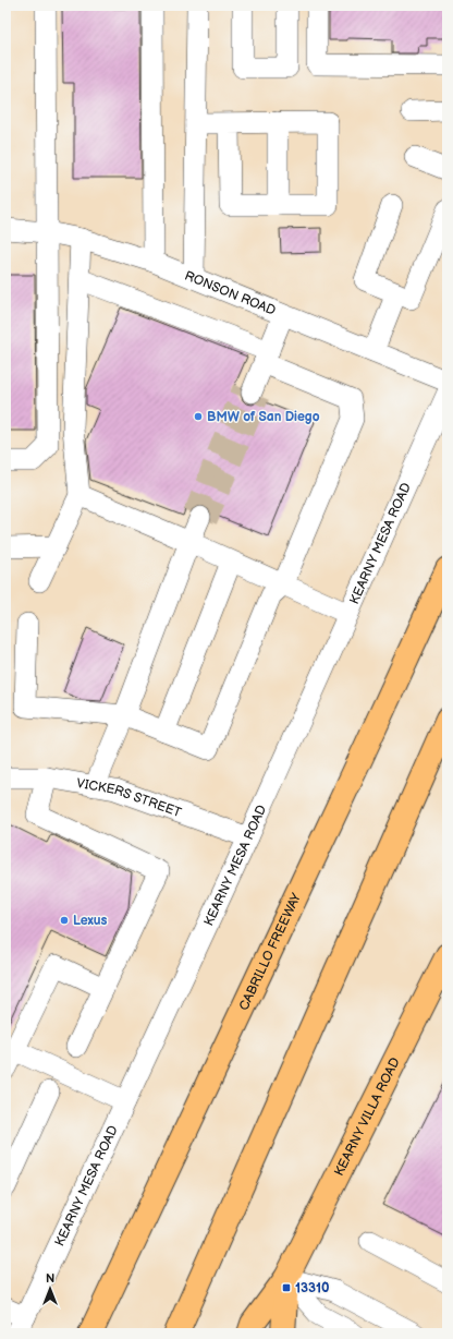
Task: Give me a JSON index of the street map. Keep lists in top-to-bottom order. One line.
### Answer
{"streets":{"main road":["CABRILLO FREEWAY","KEARNY VILLA ROAD"],"street":["RONSON ROAD","KEARNY MESA ROAD","VICKERS STREET"]},"crossings":[["KEARNY MESA ROAD","VICKERS STREET"]],"places":{"other":["BMW of San Diego","Lexus"],"transit":["13310"]},"north":"top"}
